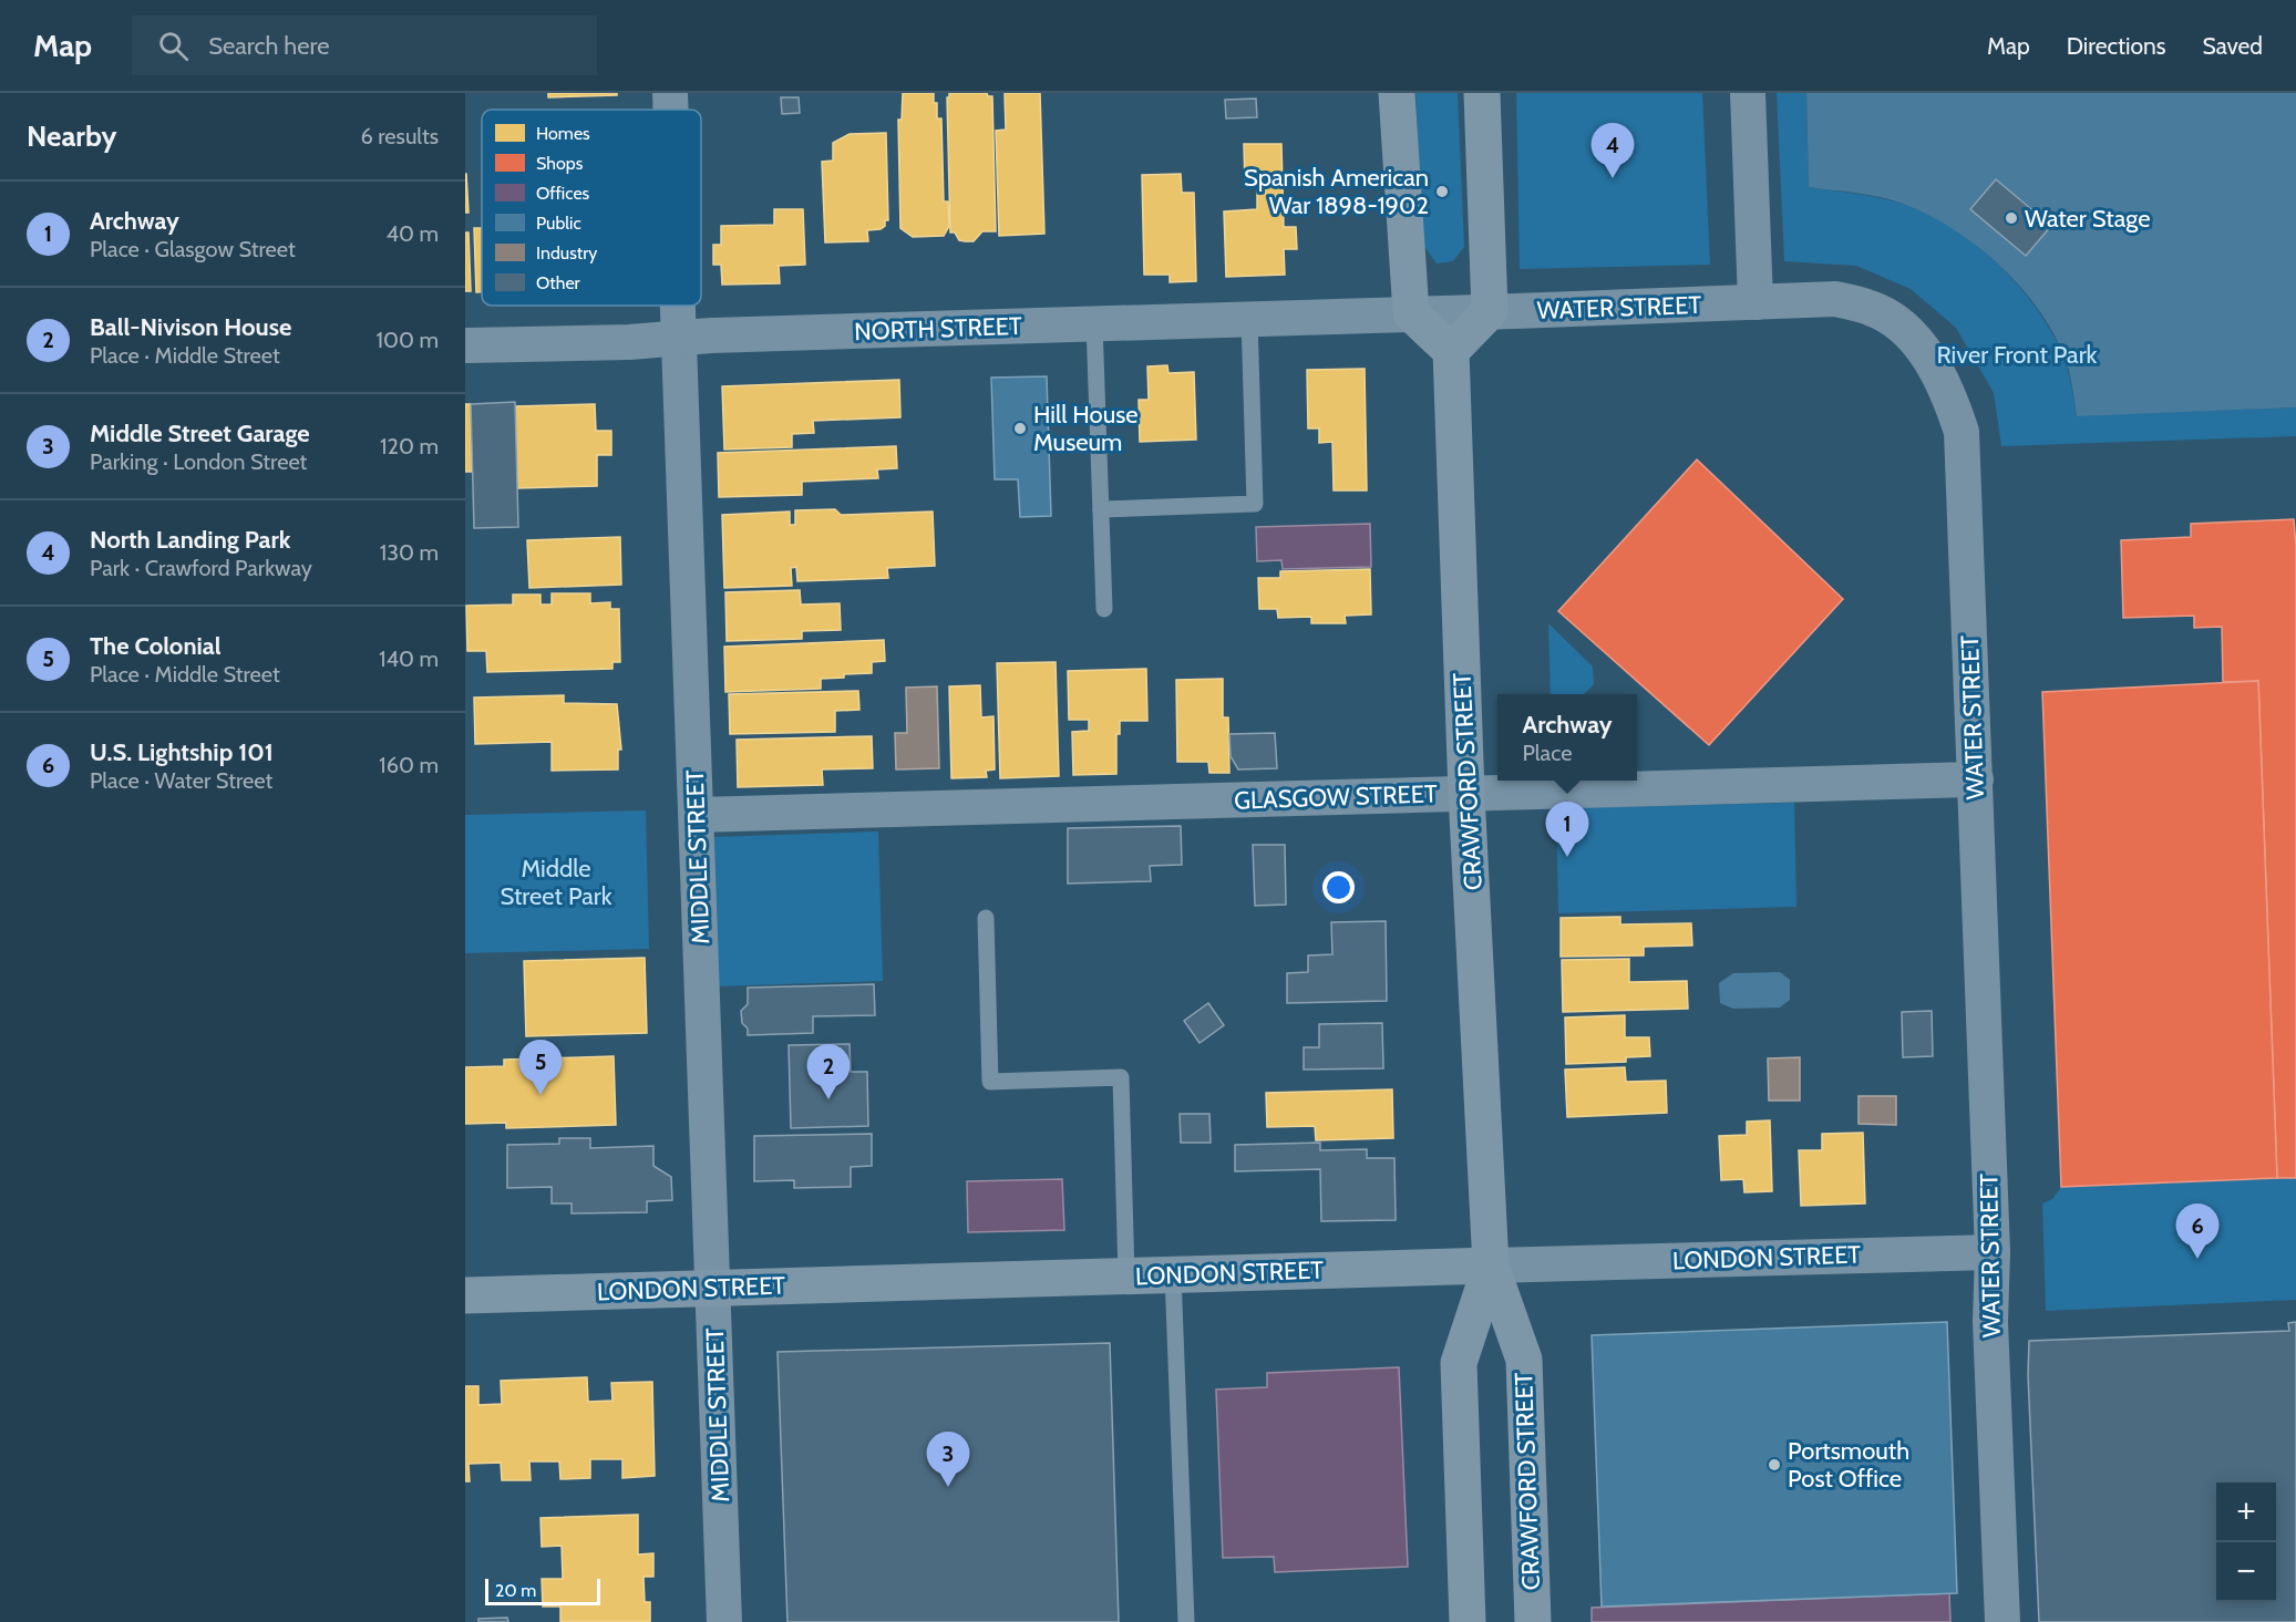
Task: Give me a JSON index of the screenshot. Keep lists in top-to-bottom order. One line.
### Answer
{"streets":{"main road":["CRAWFORD STREET","LONDON STREET"],"street":["WATER STREET","NORTH STREET","GLASGOW STREET","MIDDLE STREET"]},"crossings":[["WATER STREET","NORTH STREET"],["WATER STREET","GLASGOW STREET"],["WATER STREET","LONDON STREET"],["NORTH STREET","MIDDLE STREET"],["CRAWFORD STREET","GLASGOW STREET"],["CRAWFORD STREET","LONDON STREET"],["GLASGOW STREET","MIDDLE STREET"],["MIDDLE STREET","LONDON STREET"]],"parks":["River Front Park","Middle Street Park"],"places":["Spanish American War 1898-1902","Water Stage","Hill House Museum","Portsmouth Post Office"],"legend":["Homes","Shops","Offices","Public","Industry","Other"],"scale_bar":"20 m","page":{"header":"Map","search":"Search here","nav":["Map","Directions","Saved"],"heading":["Nearby","6 results"],"pins":["4","1","5","2","6","3"],"list":[{"mark":"1","name":"Archway","note":"Place · Glasgow Street","value":"40 m"},{"mark":"2","name":"Ball-Nivison House","note":"Place · Middle Street","value":"100 m"},{"mark":"3","name":"Middle Street Garage","note":"Parking · London Street","value":"120 m"},{"mark":"4","name":"North Landing Park","note":"Park · Crawford Parkway","value":"130 m"},{"mark":"5","name":"The Colonial","note":"Place · Middle Street","value":"140 m"},{"mark":"6","name":"U.S. Lightship 101","note":"Place · Water Street","value":"160 m"}],"popup":["Archway","Place"],"map_buttons":["+","−"],"scale":"20 m"}}
